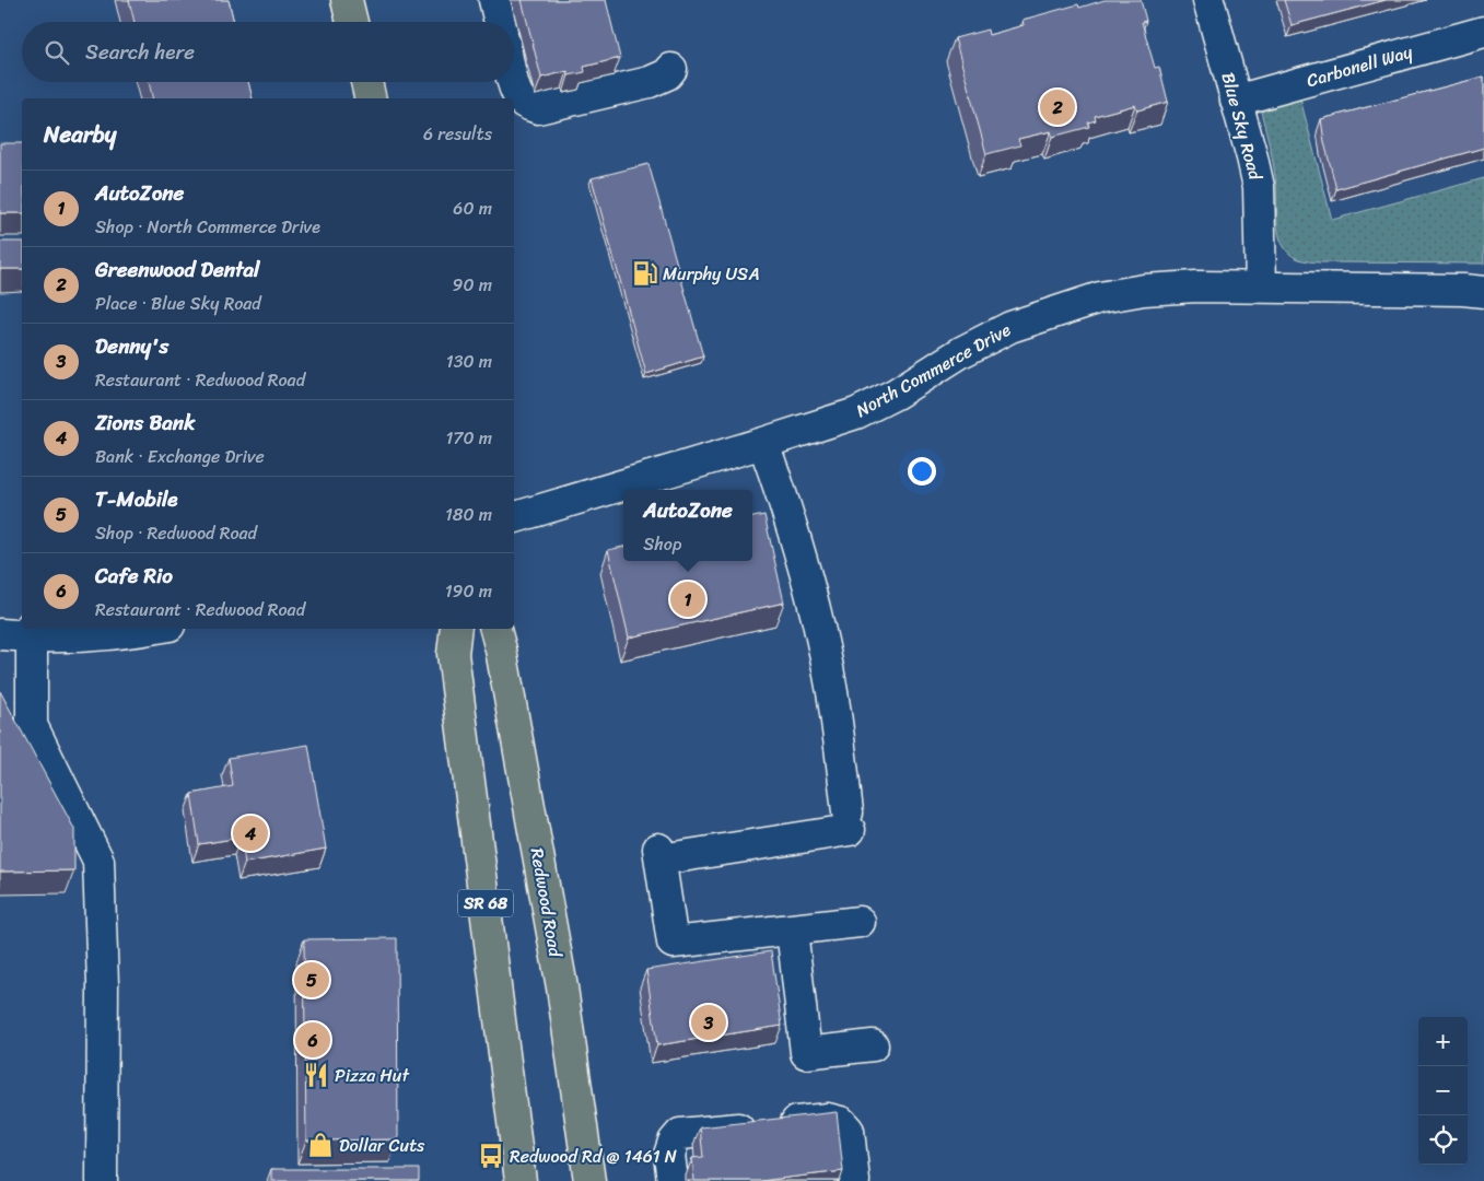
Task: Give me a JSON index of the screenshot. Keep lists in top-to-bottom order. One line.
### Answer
{"streets":{"main road":["Redwood Road","SR 68"],"street":["Carbonell Way","Blue Sky Road","North Commerce Drive"]},"crossings":[["Carbonell Way","Blue Sky Road"],["Blue Sky Road","North Commerce Drive"]],"places":{"fuel station":["Murphy USA"],"restaurant":["Pizza Hut"],"shop":["Dollar Cuts"],"bus stop":["Redwood Rd @ 1461 N"]},"page":{"search":"Search here","pins":["2","1","4","5","3","6"],"heading":["Nearby","6 results"],"list":[{"mark":"1","name":"AutoZone","note":"Shop · North Commerce Drive","value":"60 m"},{"mark":"2","name":"Greenwood Dental","note":"Place · Blue Sky Road","value":"90 m"},{"mark":"3","name":"Denny's","note":"Restaurant · Redwood Road","value":"130 m"},{"mark":"4","name":"Zions Bank","note":"Bank · Exchange Drive","value":"170 m"},{"mark":"5","name":"T-Mobile","note":"Shop · Redwood Road","value":"180 m"},{"mark":"6","name":"Cafe Rio","note":"Restaurant · Redwood Road","value":"190 m"}],"popup":["AutoZone","Shop"],"map_buttons":["+","−"]}}
